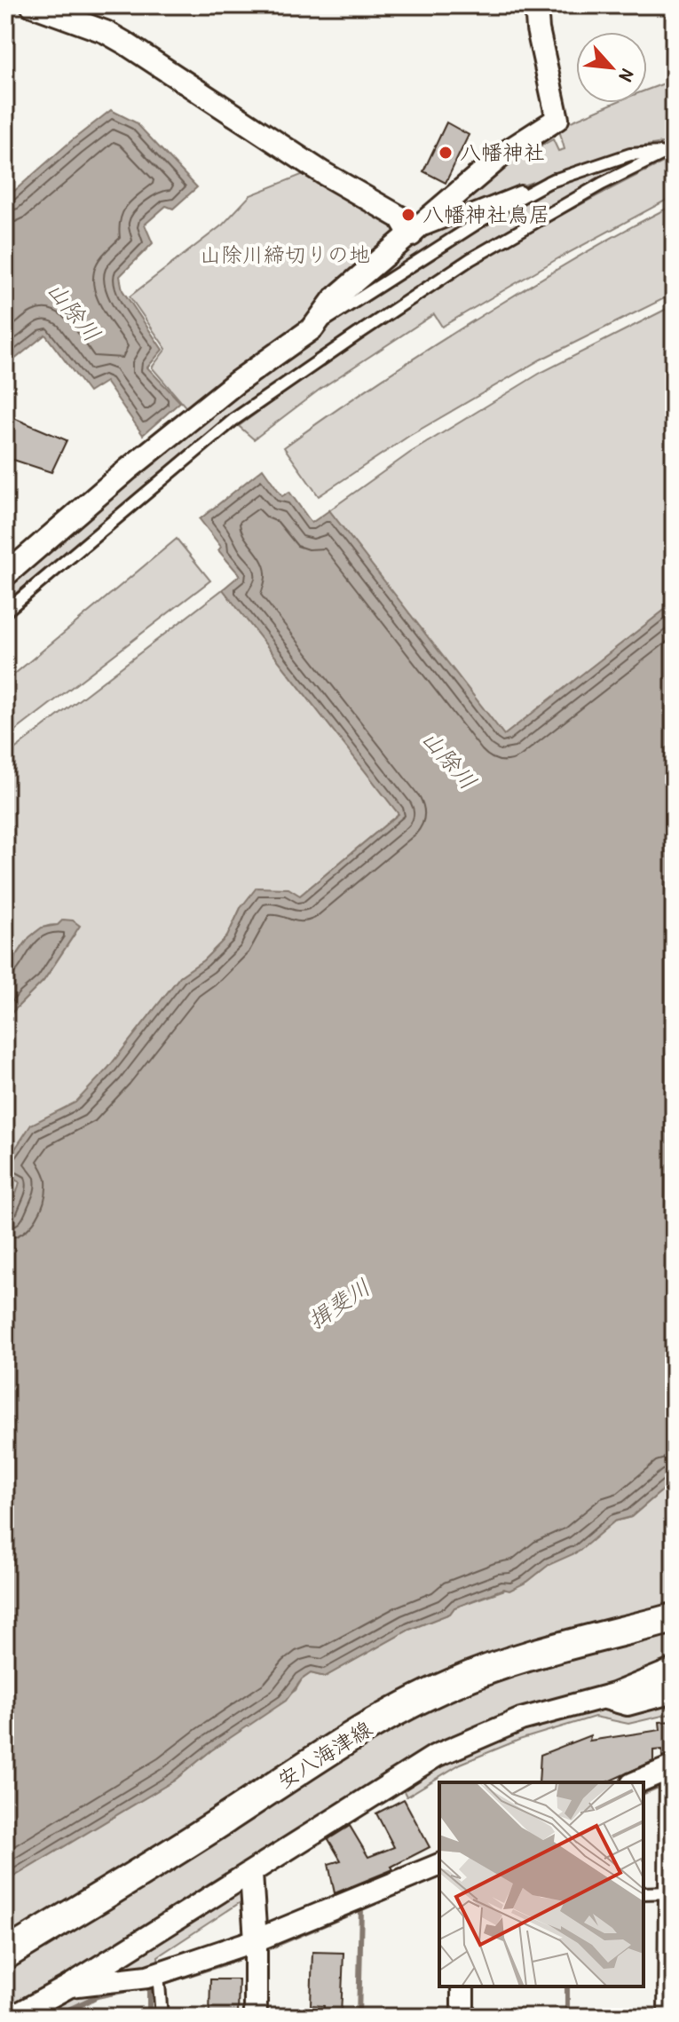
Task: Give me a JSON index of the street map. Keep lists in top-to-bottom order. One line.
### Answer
{"streets":{"main road":["安八海津線"]},"water":["山除川","揖斐川"],"parks":["山除川締切りの地"],"places":["八幡神社","八幡神社鳥居"],"north":"bottom right"}
